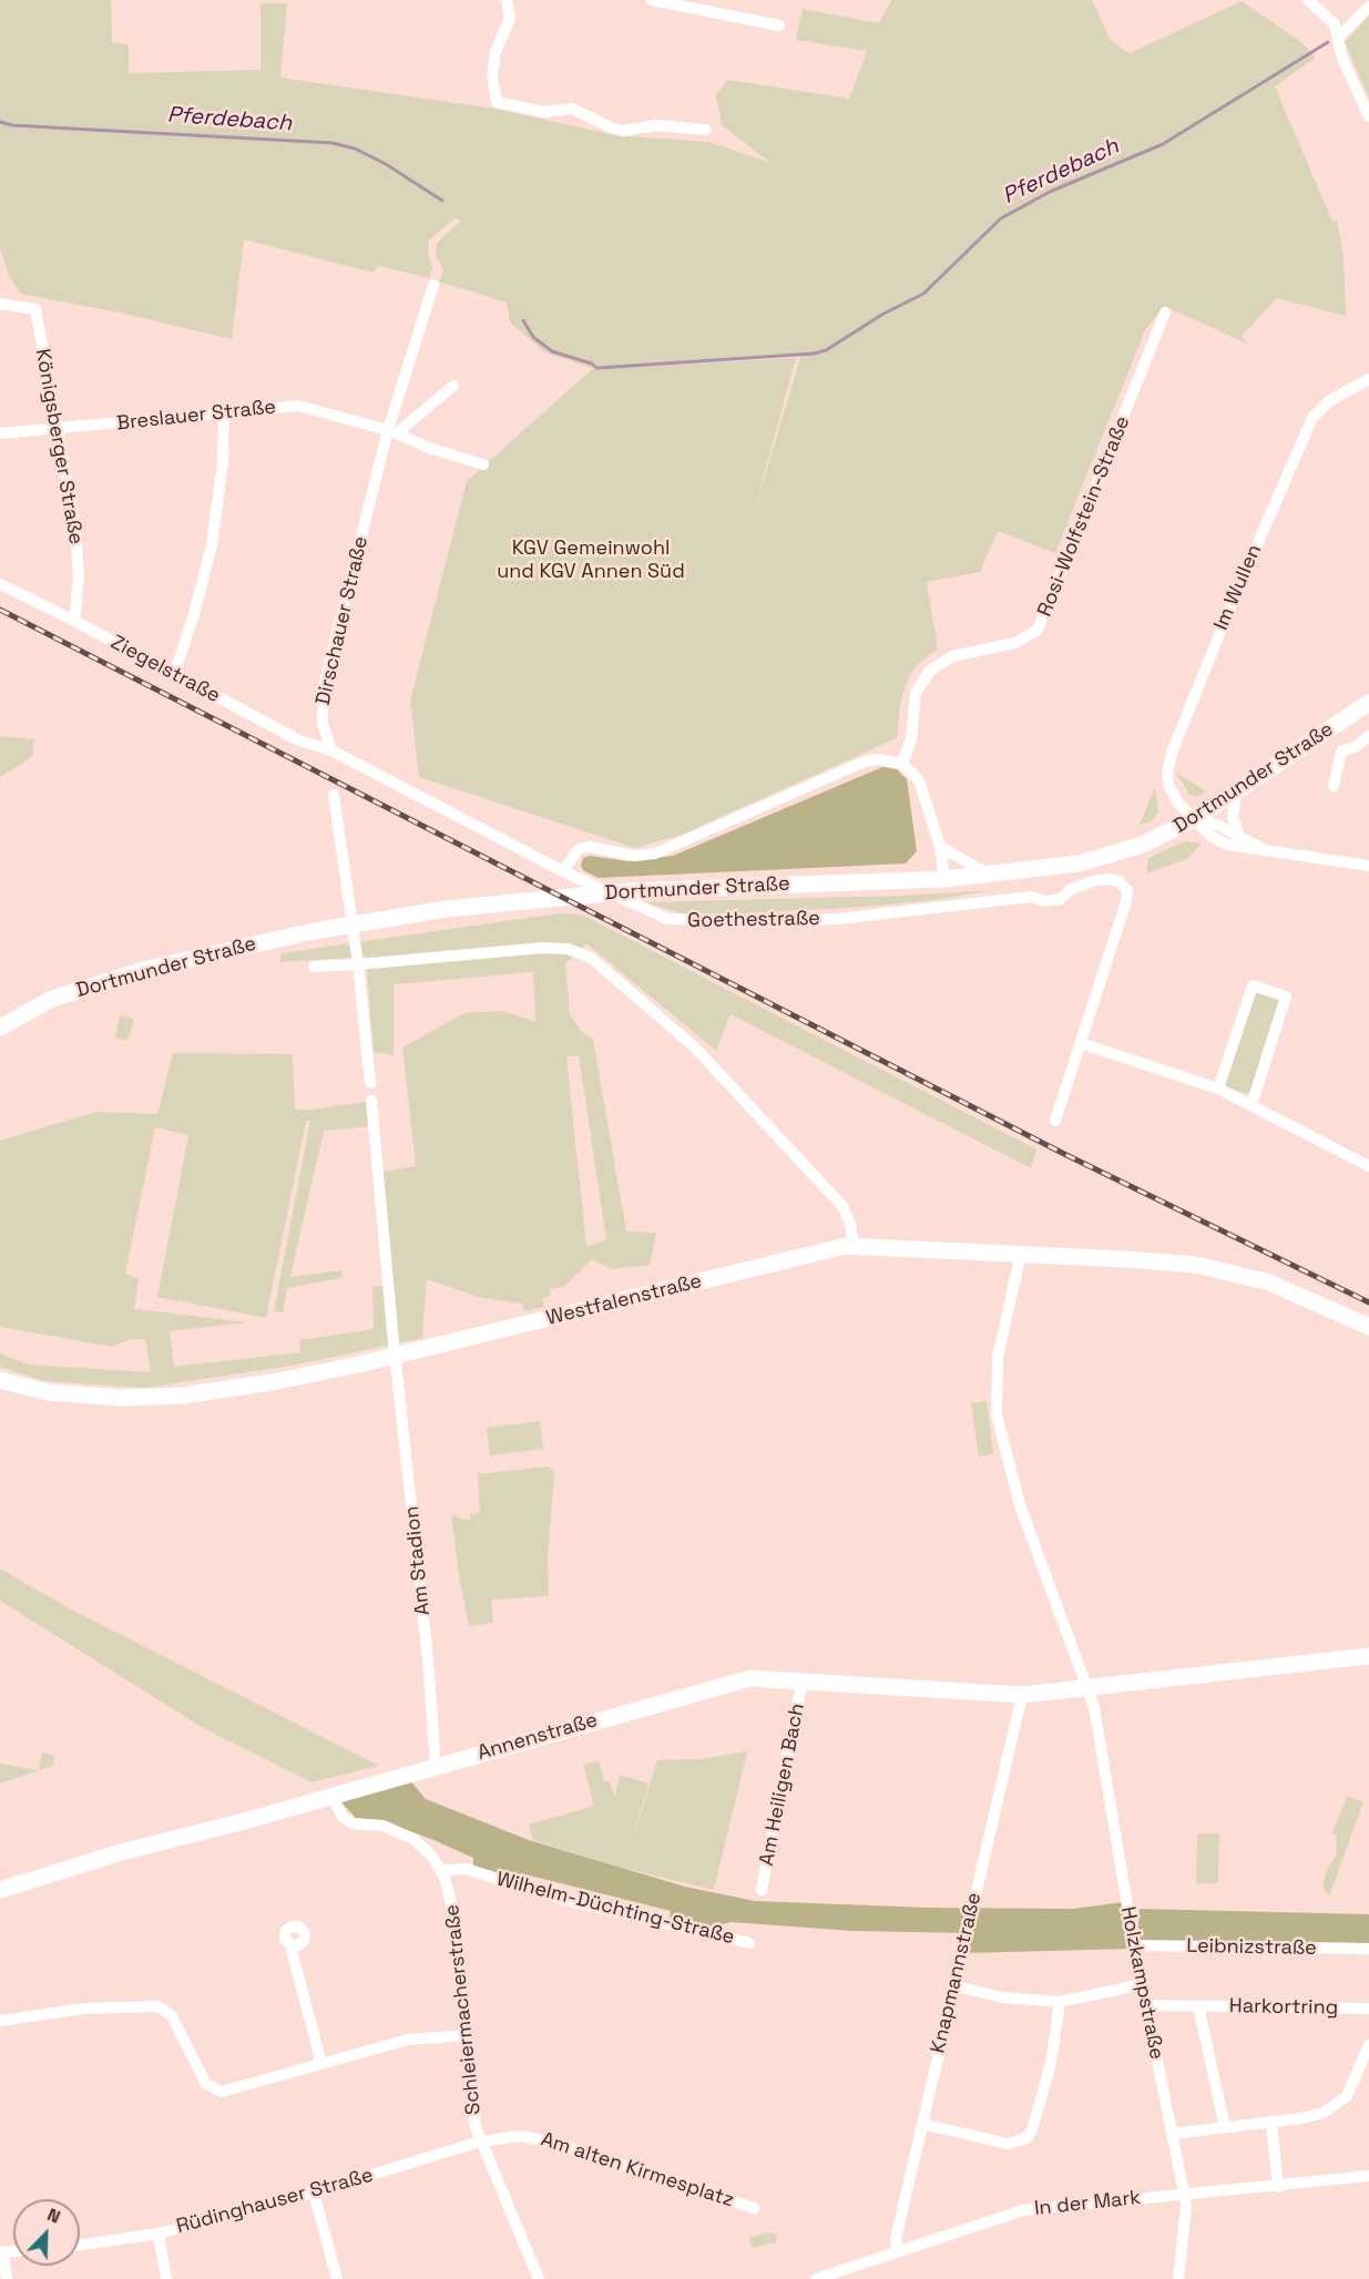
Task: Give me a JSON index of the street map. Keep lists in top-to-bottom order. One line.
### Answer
{"streets":{"street":["Breslauer Straße","Königsberger Straße","Rosi-Wolfstein-Straße","Im Wullen","Dirschauer Straße","Ziegelstraße","Dortmunder Straße","Goethestraße","Westfalenstraße","Am Stadion","Annenstraße","Am Heiligen Bach","Wilhelm-Düchting-Straße","Leibnizstraße","Knapmannstraße","Holzkampstraße","Harkortring","Schleiermacherstraße","Am alten Kirmesplatz","Rüdinghauser Straße","In der Mark"]},"crossings":[["Breslauer Straße","Königsberger Straße"],["Breslauer Straße","Dirschauer Straße"],["Königsberger Straße","Ziegelstraße"],["Im Wullen","Dortmunder Straße"],["Dirschauer Straße","Ziegelstraße"],["Westfalenstraße","Am Stadion"],["Westfalenstraße","Holzkampstraße"],["Am Stadion","Annenstraße"],["Annenstraße","Am Heiligen Bach"],["Annenstraße","Knapmannstraße"],["Annenstraße","Holzkampstraße"],["Annenstraße","Schleiermacherstraße"],["Wilhelm-Düchting-Straße","Schleiermacherstraße"],["Leibnizstraße","Holzkampstraße"],["Knapmannstraße","In der Mark"],["Holzkampstraße","Harkortring"],["Holzkampstraße","In der Mark"],["Schleiermacherstraße","Am alten Kirmesplatz"],["Schleiermacherstraße","Rüdinghauser Straße"],["Am alten Kirmesplatz","Rüdinghauser Straße"]],"water":["Pferdebach"],"parks":["KGV Gemeinwohl und KGV Annen Süd"],"north":"top right"}
